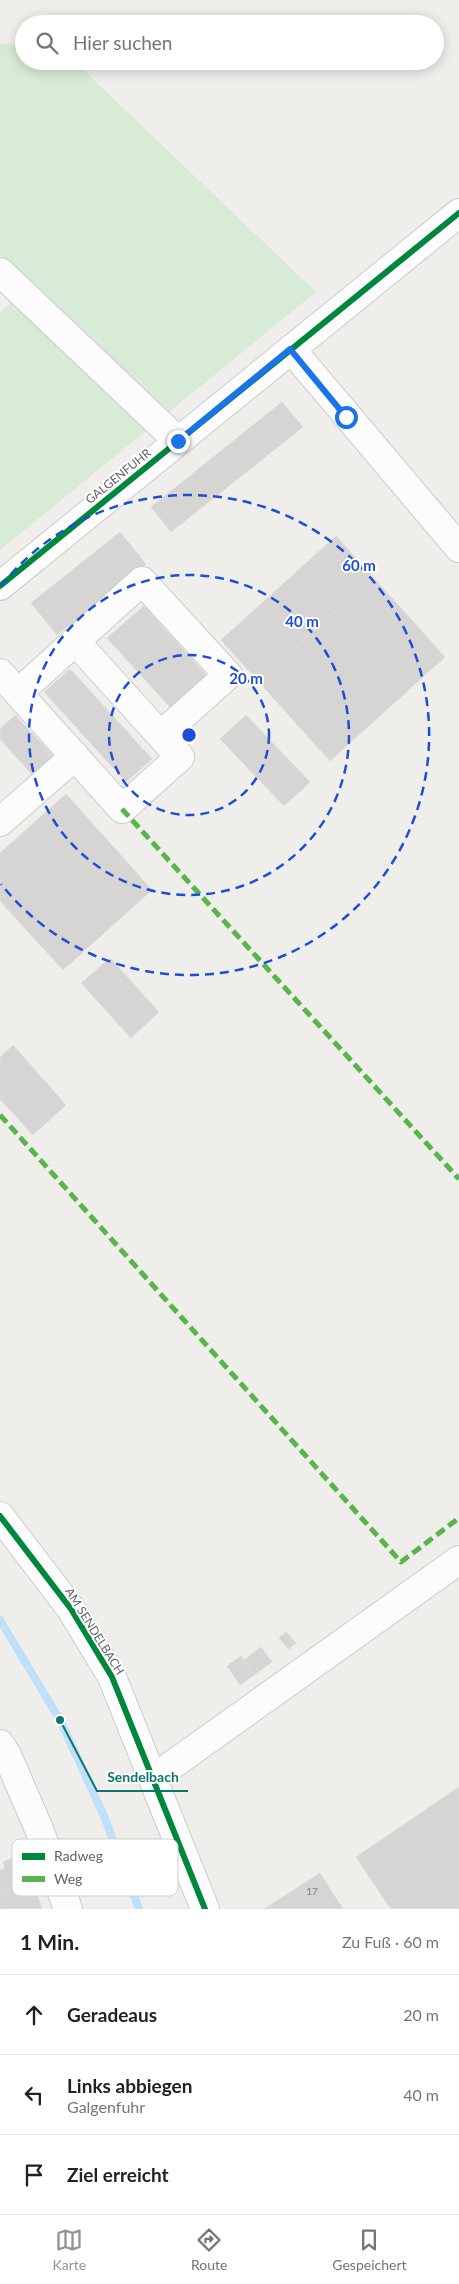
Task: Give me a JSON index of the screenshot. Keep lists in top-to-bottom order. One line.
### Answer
{"streets":{"street":["GALGENFUHR","AM SENDELBACH"]},"places":["Sendelbach"],"house_numbers":["17"],"legend":["Radweg","Weg"],"page":{"search":"Hier suchen","heading":["1 Min.","Zu Fuß · 60 m"],"list":[["Geradeaus","20 m"],["Links abbiegen","Galgenfuhr","40 m"],"Ziel erreicht"],"nav":["Karte","Route","Gespeichert"]},"rings":["60 m","40 m","20 m"]}
